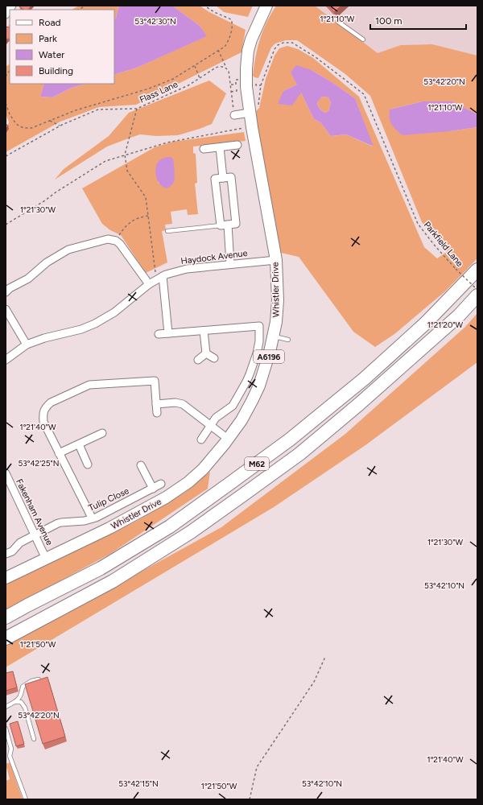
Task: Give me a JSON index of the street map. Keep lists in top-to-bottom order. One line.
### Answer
{"streets":{"highway":["M62"],"main road":["Whistler Drive","A6196"],"street":["Haydock Avenue","Tulip Close","Fakenham Avenue"],"path":["Flass Lane","Parkfield Lane"]},"crossings":[["Parkfield Lane","Whistler Drive"],["Haydock Avenue","Whistler Drive"],["Whistler Drive","Fakenham Avenue"],["Tulip Close","Fakenham Avenue"]],"legend":["Road","Park","Water","Building"],"scale_bar":"100 m","coordinates":["1°21'10\"W","53°42'30\"N","53°42'20\"N","1°21'30\"W","1°21'20\"W","1°21'40\"W","53°42'25\"N","53°42'10\"N","1°21'50\"W","53°42'15\"N"]}
